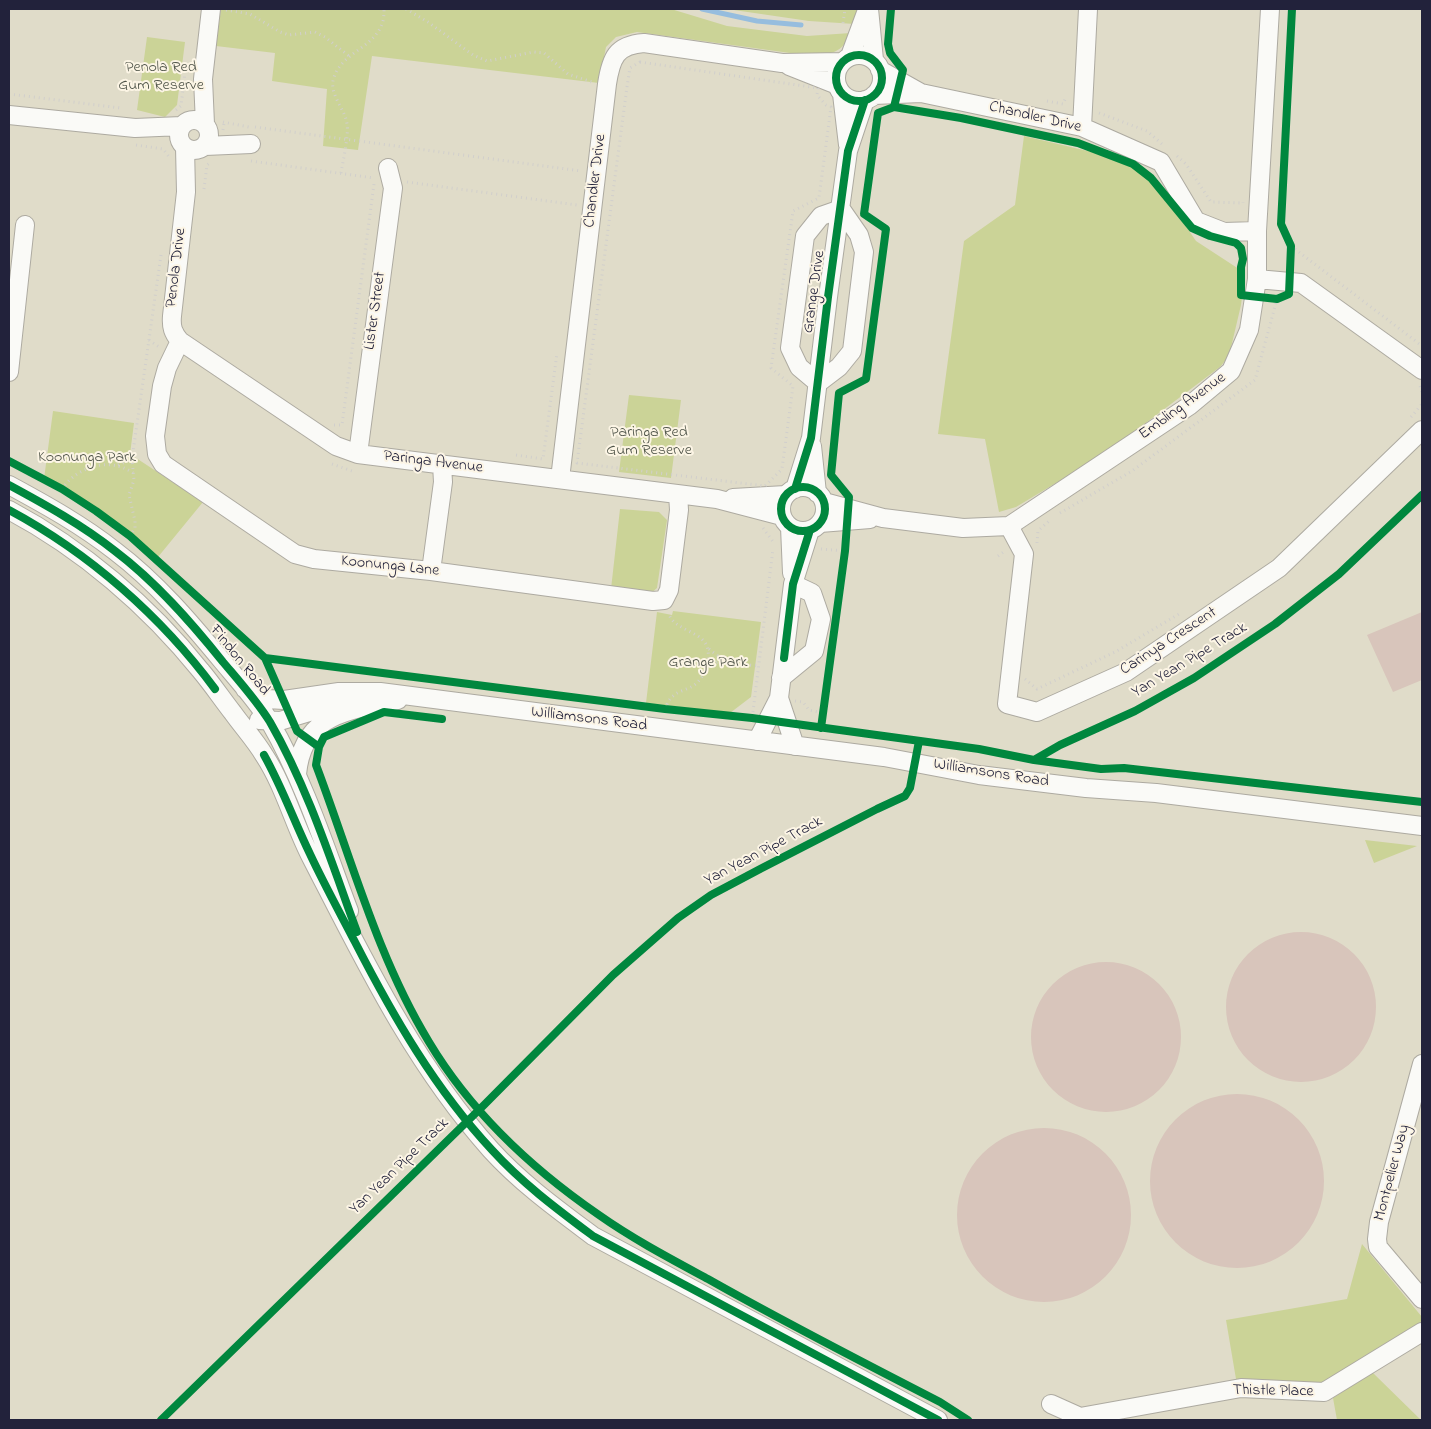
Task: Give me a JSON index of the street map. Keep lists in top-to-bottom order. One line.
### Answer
{"streets":{"street":["Chandler Drive","Penola Drive","Grange Drive","Lister Street","Embling Avenue","Paringa Avenue","Koonunga Lane","Carinya Crescent","Findon Road","Williamsons Road","Montpelier Way","Thistle Place"],"cycle path":["Yan Yean Pipe Track"]},"crossings":[["Chandler Drive","Grange Drive"],["Chandler Drive","Embling Avenue"],["Chandler Drive","Paringa Avenue"],["Penola Drive","Paringa Avenue"],["Penola Drive","Koonunga Lane"],["Grange Drive","Paringa Avenue"],["Lister Street","Paringa Avenue"],["Embling Avenue","Carinya Crescent"],["Paringa Avenue","Koonunga Lane"],["Findon Road","Williamsons Road"]],"parks":["Penola Red Gum Reserve","Paringa Red Gum Reserve","Koonunga Park","Grange Park"]}
